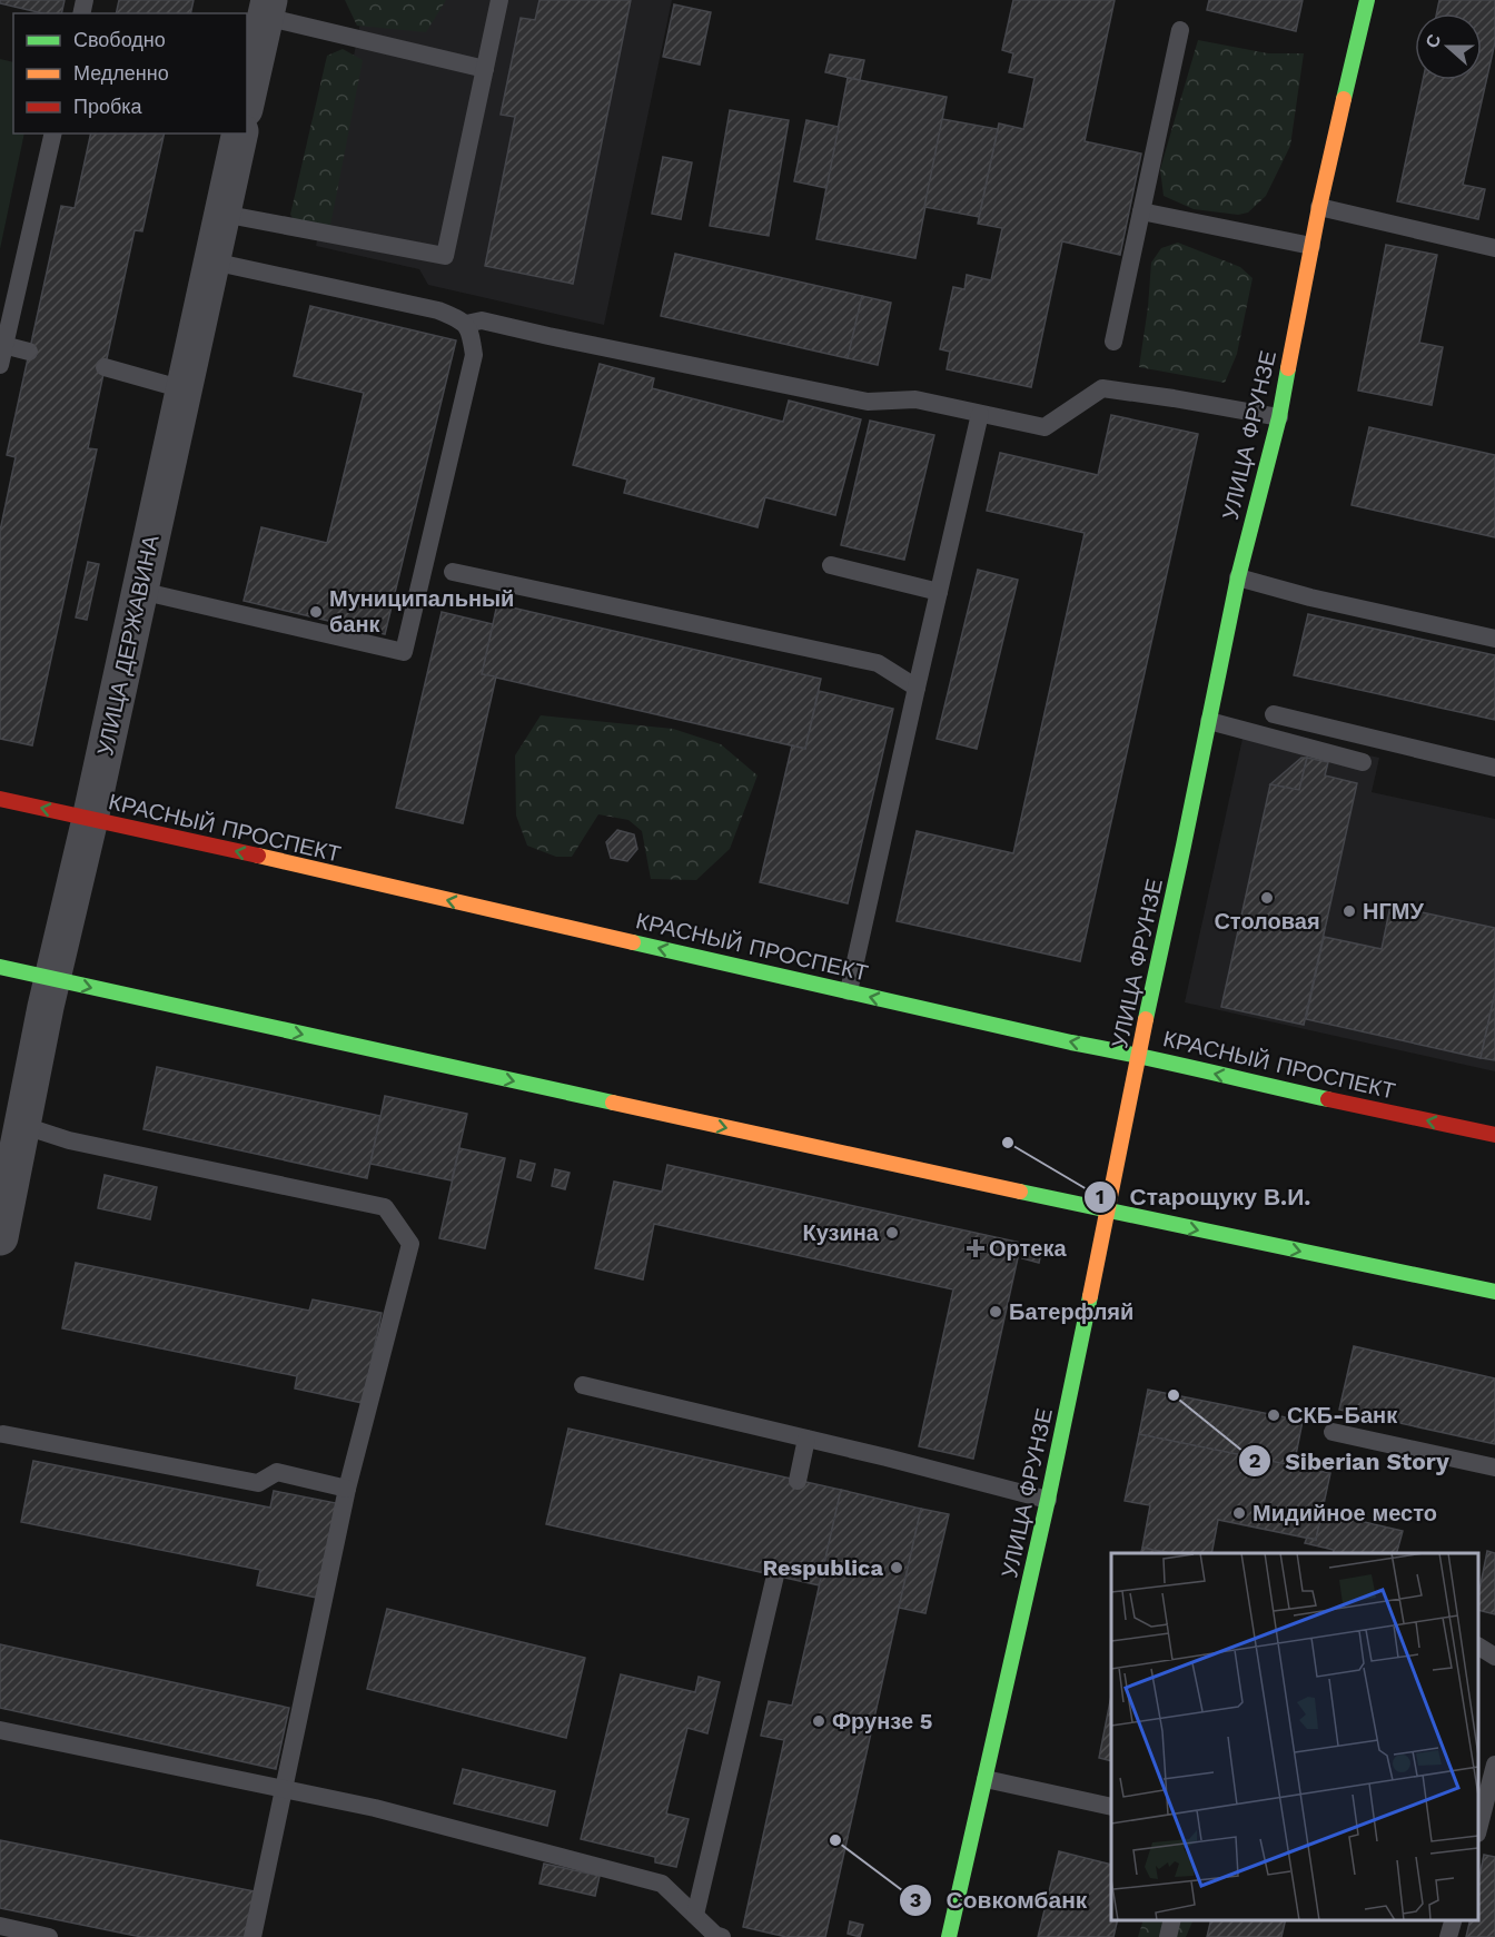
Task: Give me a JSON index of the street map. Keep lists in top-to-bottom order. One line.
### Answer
{"streets":{"main road":["УЛИЦА ФРУНЗЕ","КРАСНЫЙ ПРОСПЕКТ"],"street":["УЛИЦА ДЕРЖАВИНА"]},"crossings":[["УЛИЦА ФРУНЗЕ","КРАСНЫЙ ПРОСПЕКТ"],["УЛИЦА ДЕРЖАВИНА","КРАСНЫЙ ПРОСПЕКТ"]],"one_way":["КРАСНЫЙ ПРОСПЕКТ"],"places":{"other":["Муниципальный банк","Столовая","НГМУ","Старощуку В.И.","Кузина","Батерфляй","Siberian Story","СКБ-Банк","Мидийное место","Respublica","Фрунзе 5","Совкомбанк"],"health":["Ортека"]},"legend":["Свободно","Медленно","Пробка"],"north":"left"}
